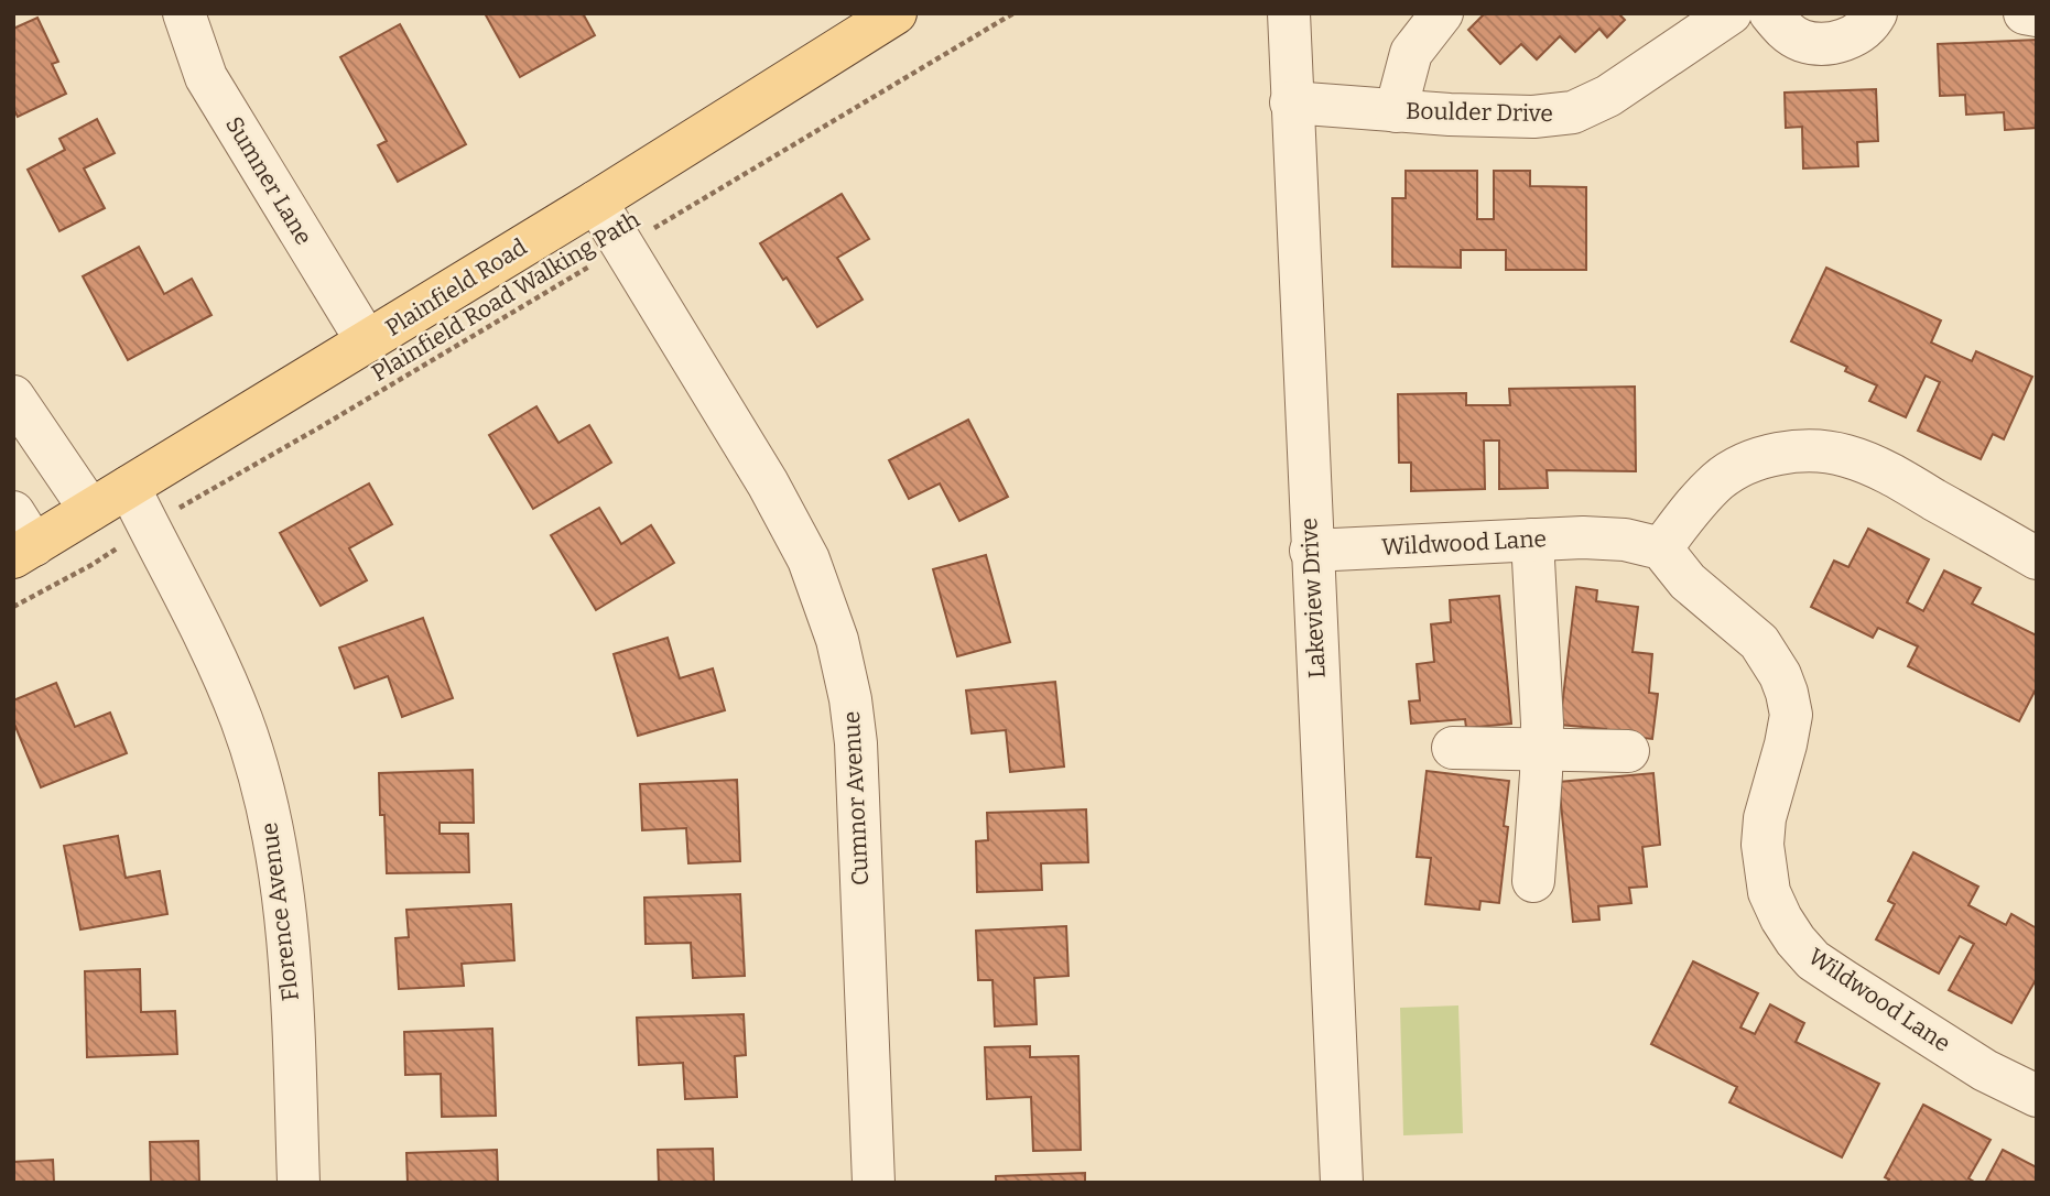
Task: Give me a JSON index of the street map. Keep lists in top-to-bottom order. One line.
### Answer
{"streets":{"main road":["Plainfield Road"],"street":["Boulder Drive","Sumner Lane","Wildwood Lane","Lakeview Drive","Cumnor Avenue","Florence Avenue"],"path":["Plainfield Road Walking Path"]},"crossings":[["Boulder Drive","Lakeview Drive"],["Sumner Lane","Plainfield Road"],["Plainfield Road","Cumnor Avenue"],["Plainfield Road","Florence Avenue"],["Plainfield Road Walking Path","Cumnor Avenue"],["Plainfield Road Walking Path","Florence Avenue"],["Wildwood Lane","Lakeview Drive"]]}
